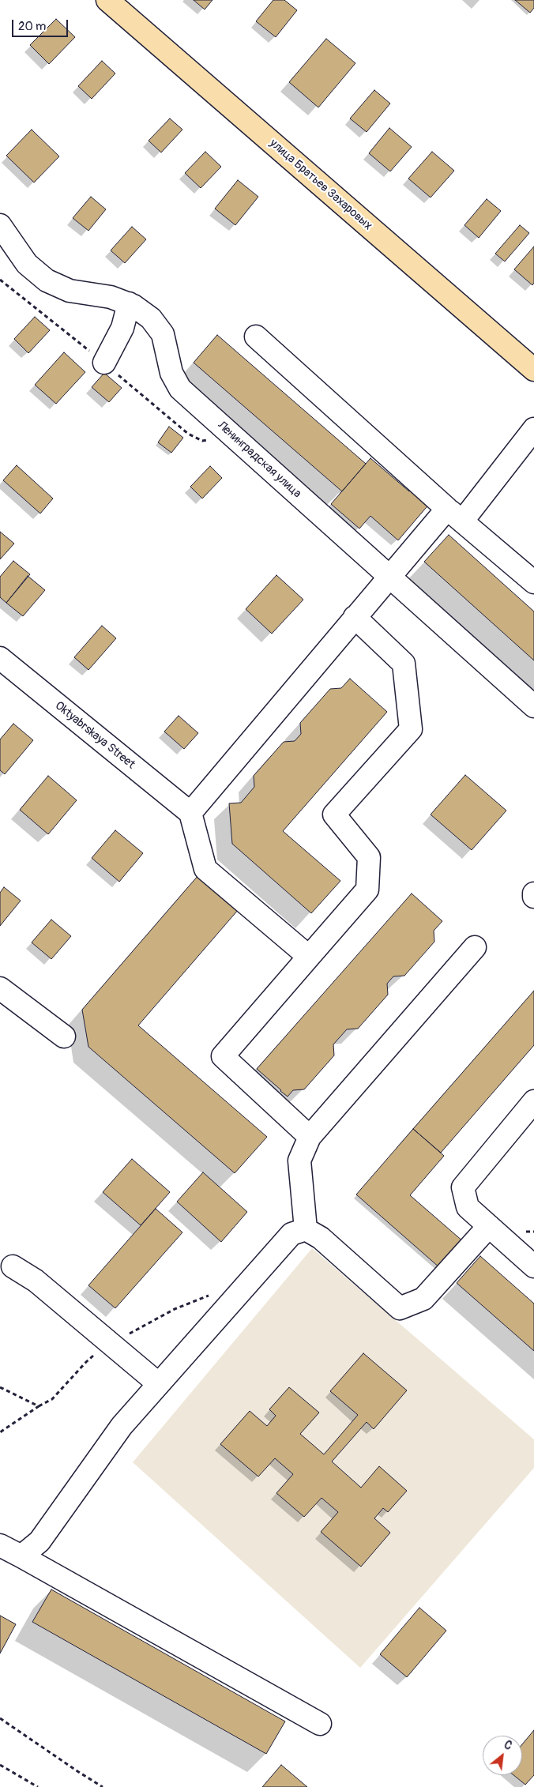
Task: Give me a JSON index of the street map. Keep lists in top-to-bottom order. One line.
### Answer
{"streets":{"main road":["улица Братьев Захаровых"],"lane":["Ленинградская улица","Oktyabrskaya Street"]},"scale_bar":"20 m","north":"top right"}
